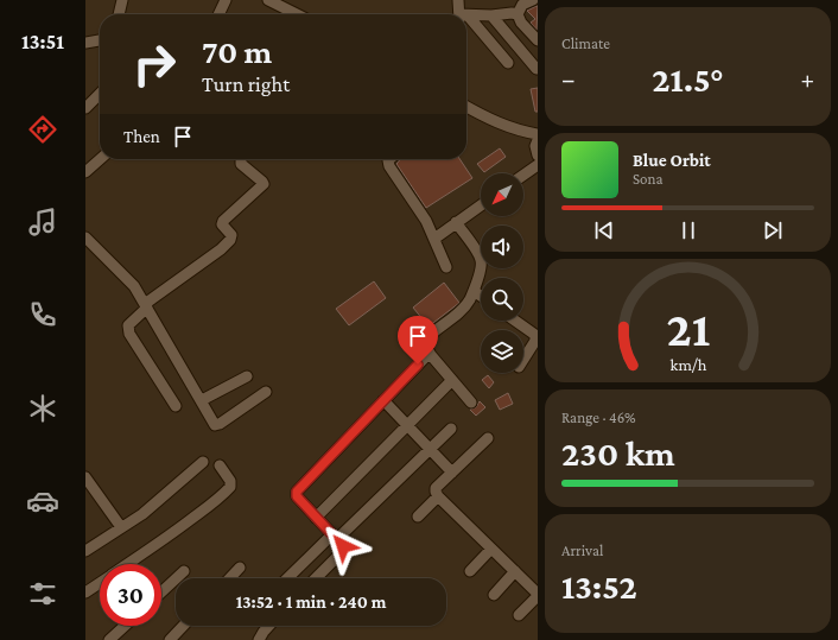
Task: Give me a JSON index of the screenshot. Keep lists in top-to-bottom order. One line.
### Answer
{"north":"bottom left","page":{"tabs":"13:51","tile":["Climate",["Range · 46%","230 km"],["Arrival","13:52"]],"turn":["70 m","Turn right"],"heat":["−","21.5°","+"],"then":"Then","song":["Blue Orbit","Sona"],"limit":"30","trip":"13:52 · 1 min · 240 m","gauge":["21","km/h"]}}
